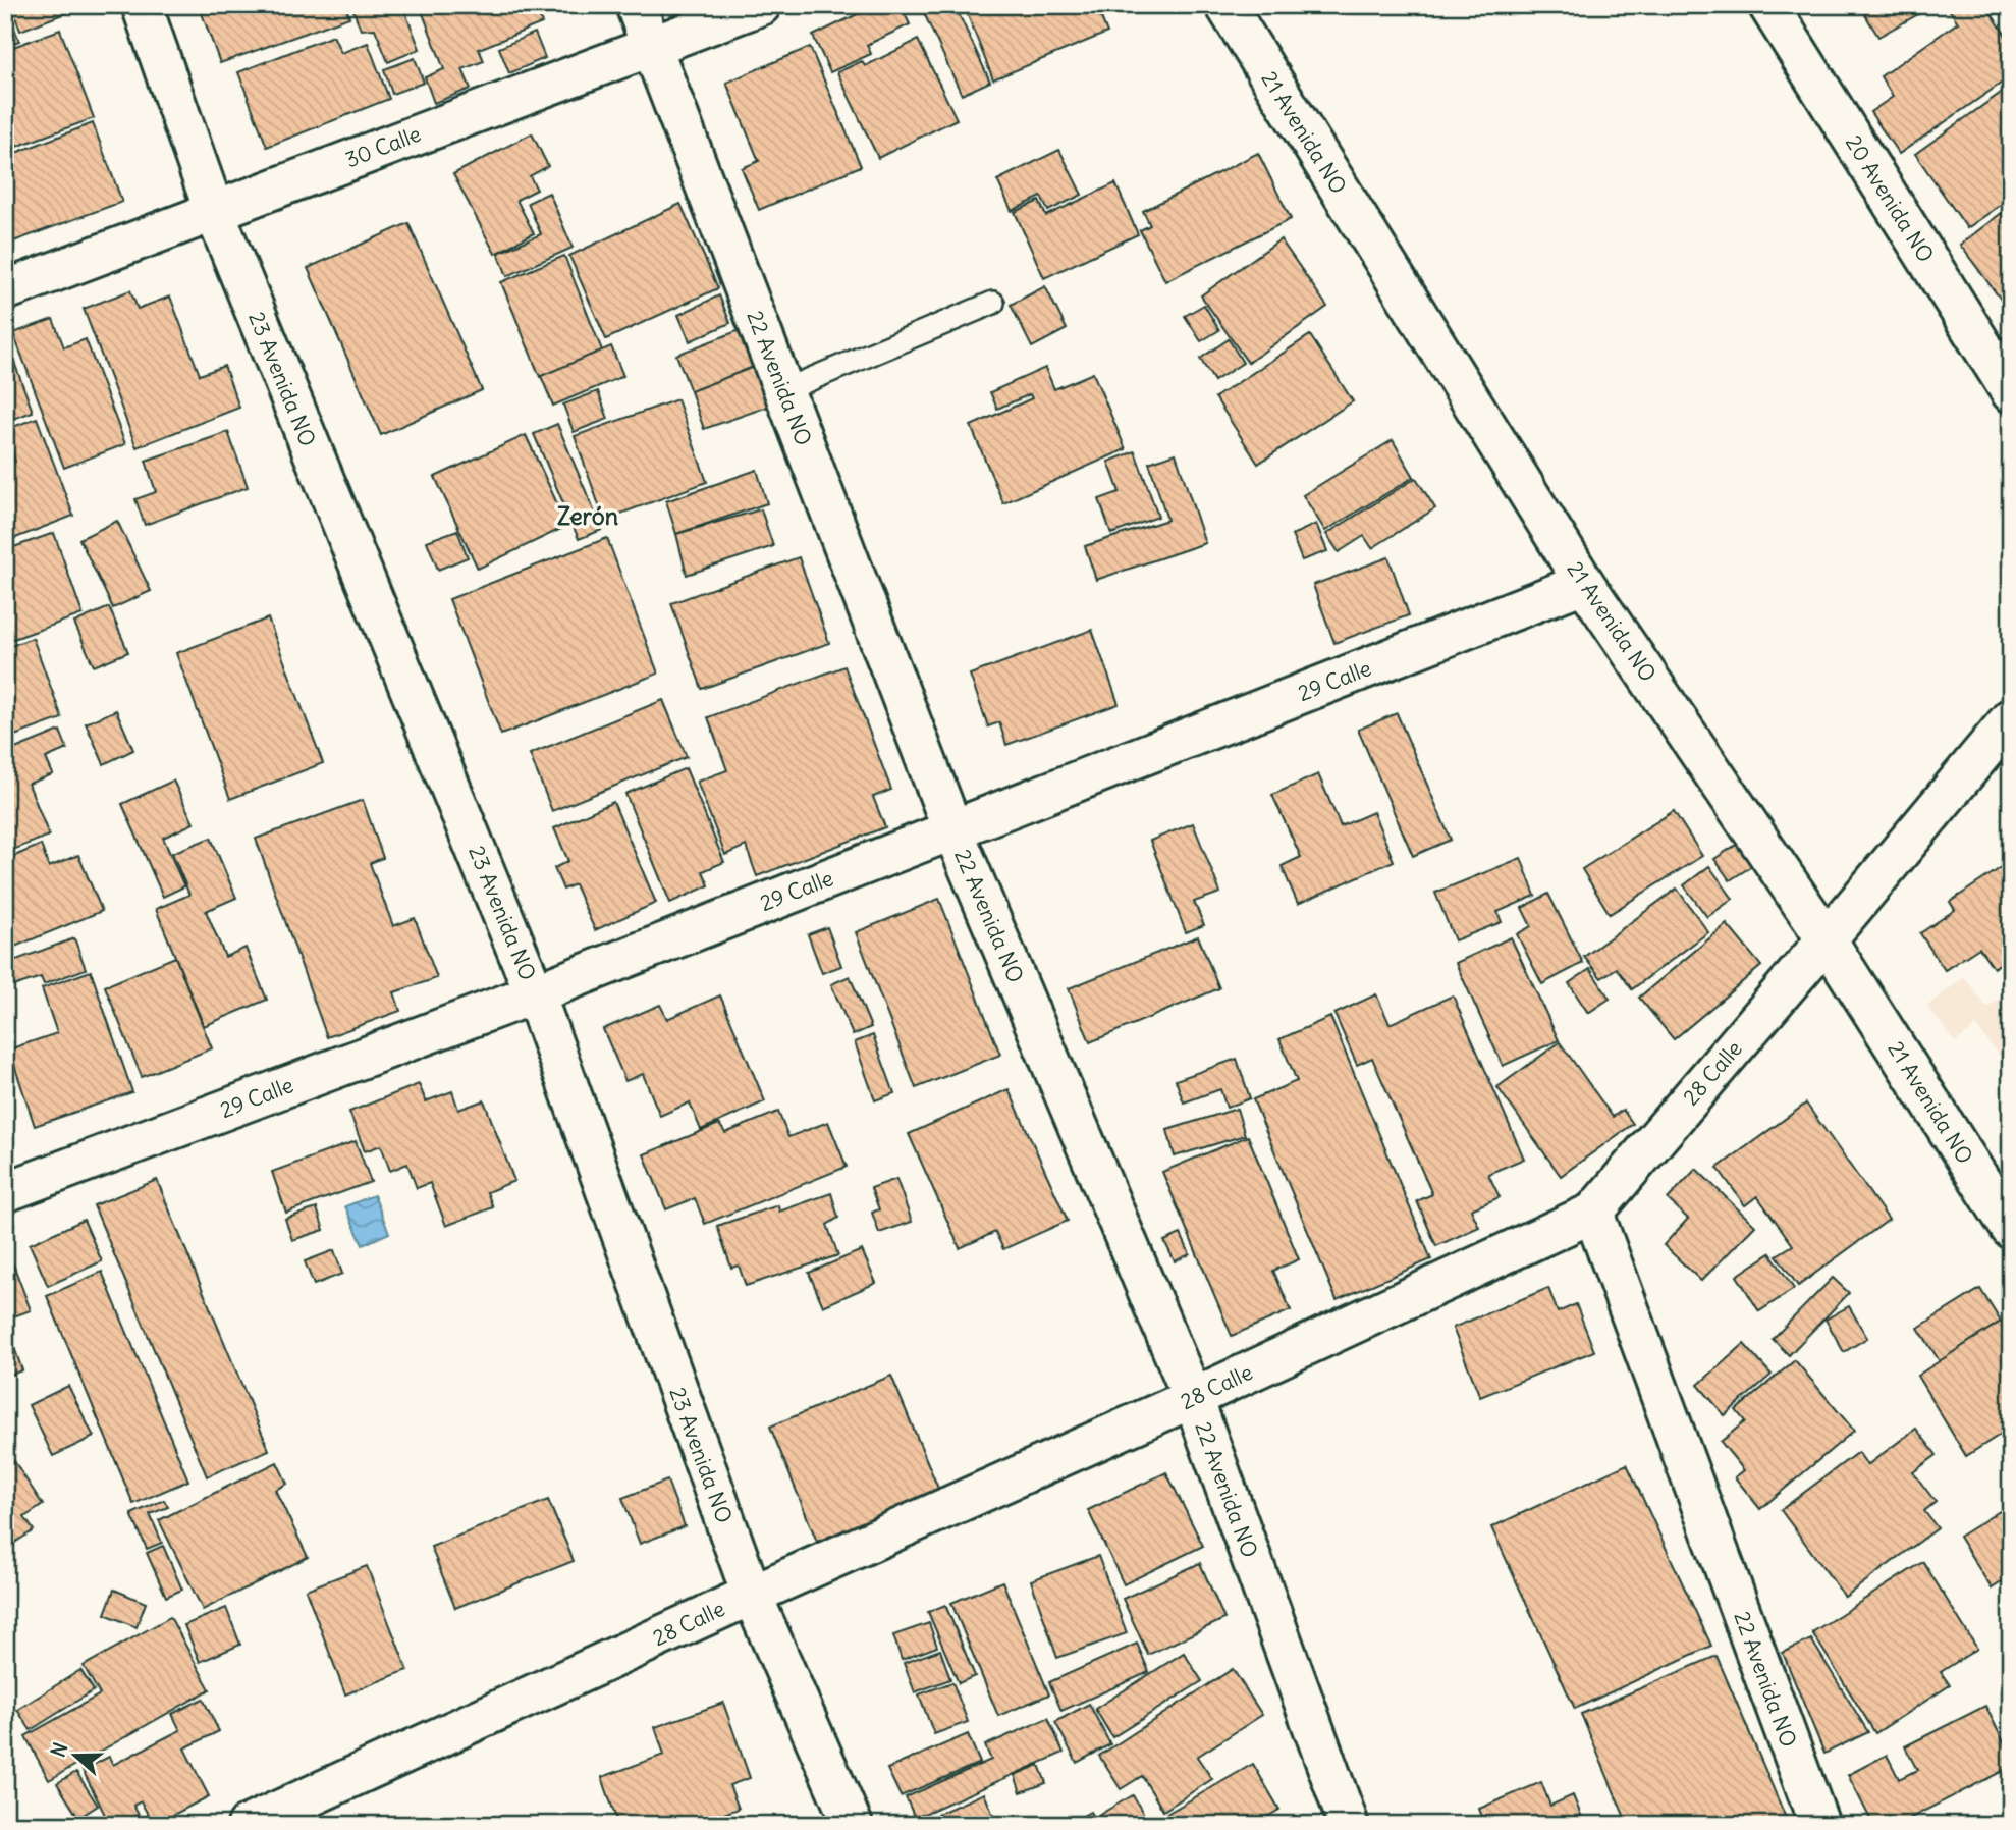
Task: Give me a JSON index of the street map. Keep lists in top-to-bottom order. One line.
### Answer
{"streets":{"street":["21 Avenida NO","30 Calle","20 Avenida NO","22 Avenida NO","23 Avenida NO","29 Calle","28 Calle"]},"crossings":[["21 Avenida NO","29 Calle"],["21 Avenida NO","28 Calle"],["30 Calle","22 Avenida NO"],["30 Calle","23 Avenida NO"],["22 Avenida NO","29 Calle"],["22 Avenida NO","28 Calle"],["23 Avenida NO","29 Calle"],["23 Avenida NO","28 Calle"]],"districts":["Zerón"],"north":"left"}
